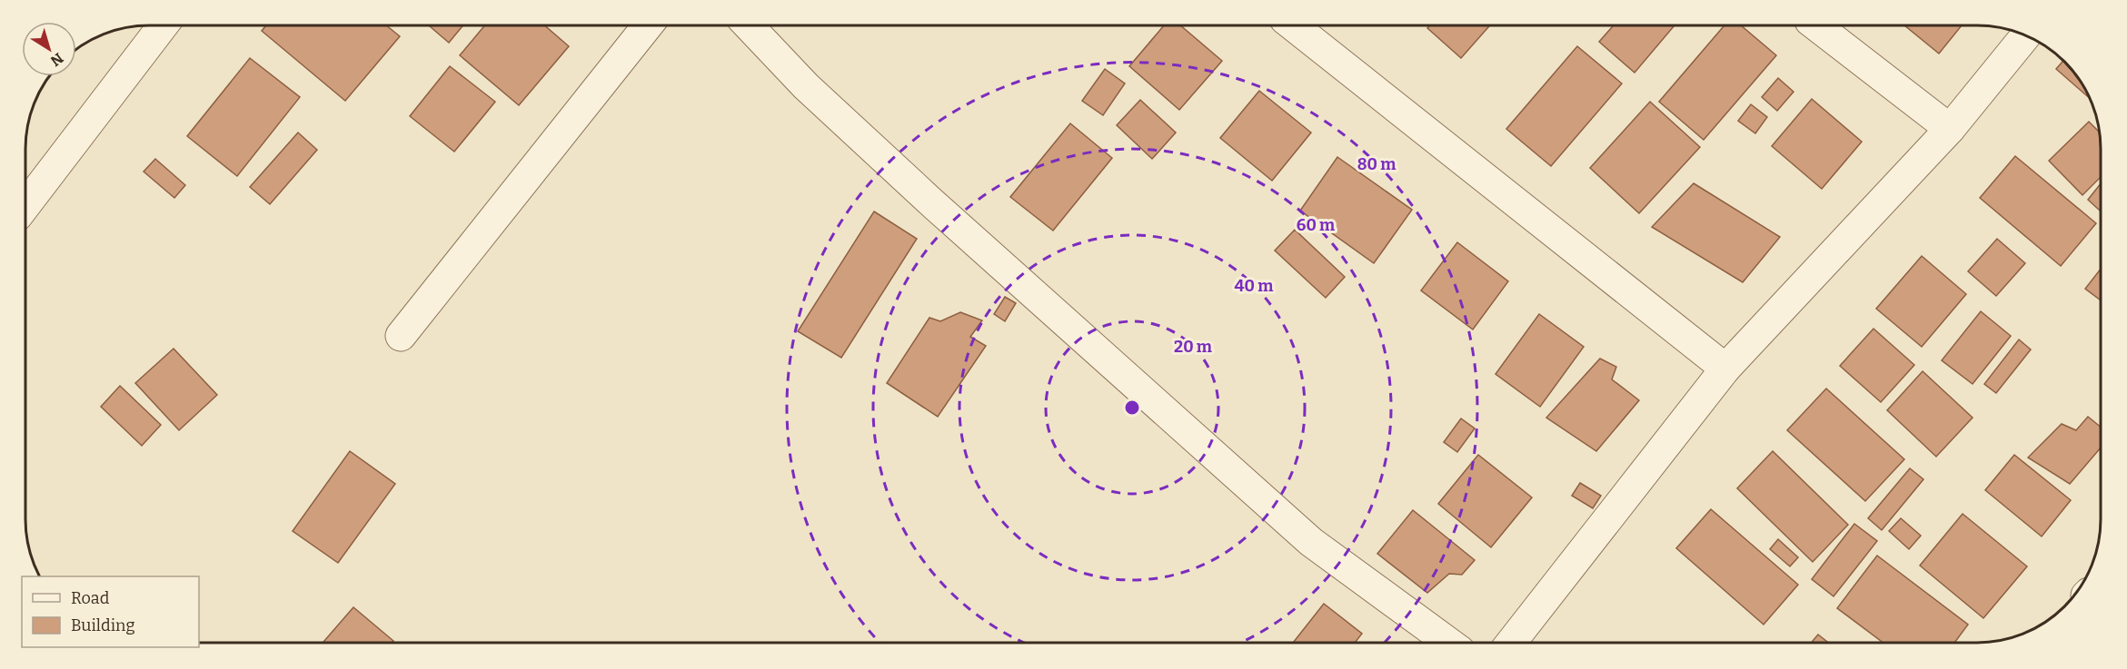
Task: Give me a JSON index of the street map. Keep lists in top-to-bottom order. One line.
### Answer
{"legend":["Road","Building"],"north":"bottom right","rings":["80 m","60 m","40 m","20 m"]}
